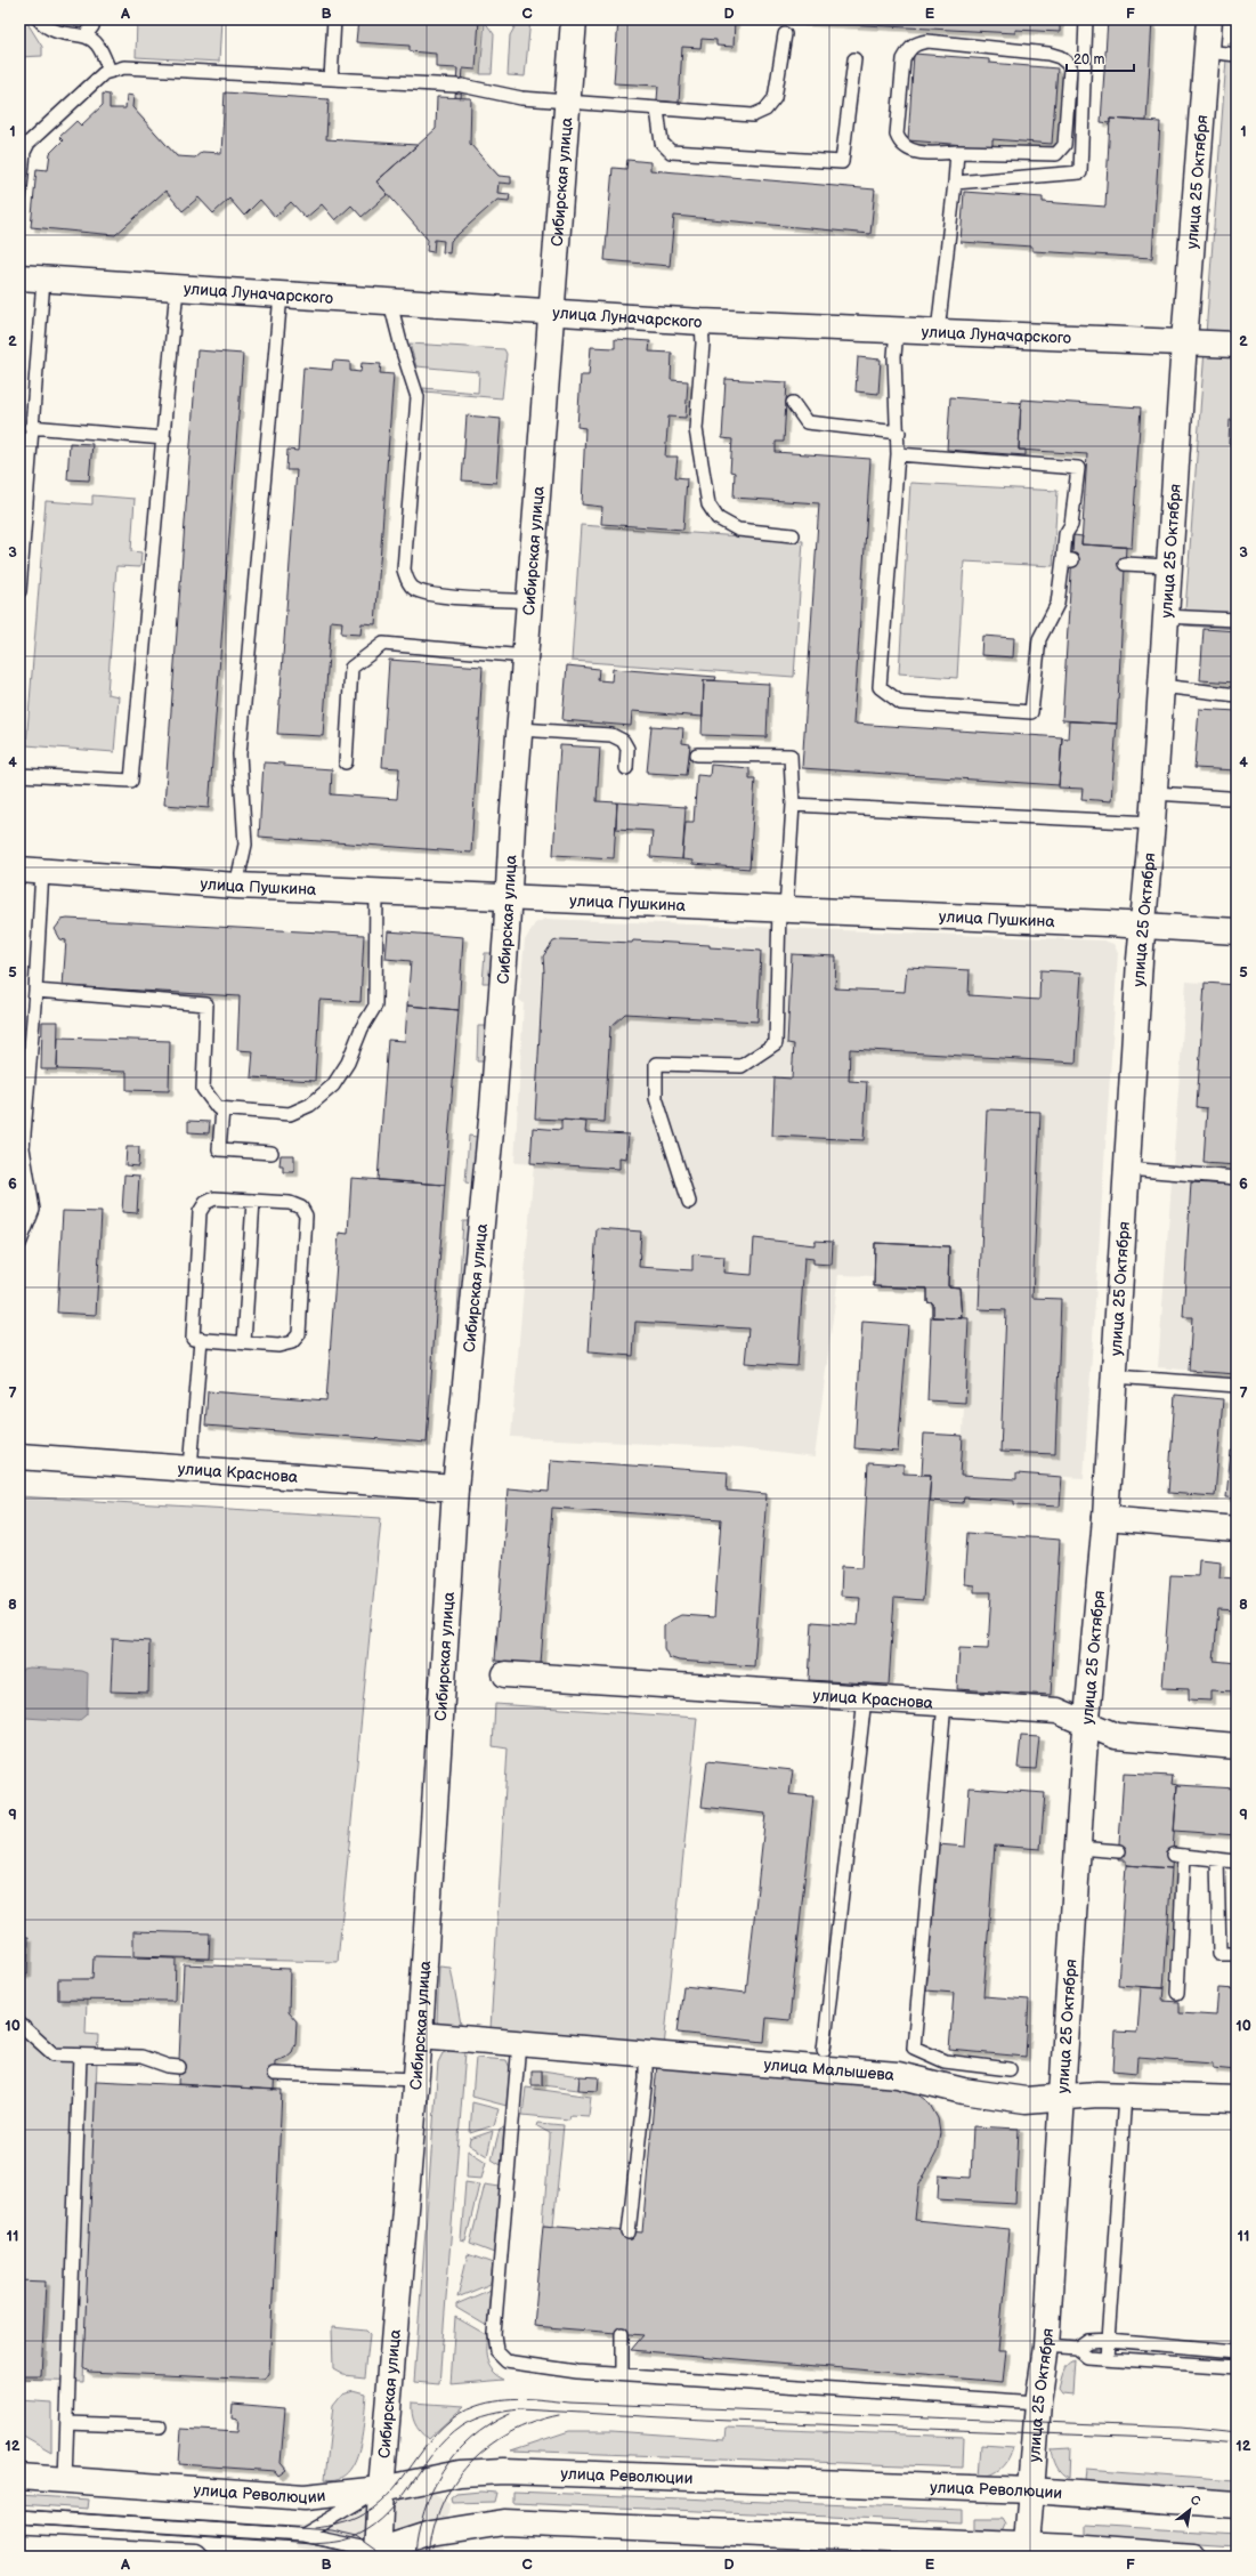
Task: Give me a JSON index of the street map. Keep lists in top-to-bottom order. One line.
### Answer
{"streets":{"main road":["улица 25 Октября","Сибирская улица","улица Луначарского","улица Пушкина","улица Краснова","улица Малышева","улица Революции"]},"crossings":[["улица 25 Октября","улица Луначарского"],["улица 25 Октября","улица Пушкина"],["улица 25 Октября","улица Краснова"],["улица 25 Октября","улица Малышева"],["улица 25 Октября","улица Революции"],["Сибирская улица","улица Луначарского"],["Сибирская улица","улица Пушкина"],["Сибирская улица","улица Краснова"],["Сибирская улица","улица Малышева"],["Сибирская улица","улица Революции"]],"scale_bar":"20 m","north":"top right","grid":{"columns":["A","B","C","D","E","F"],"rows":["1","2","3","4","5","6","7","8","9","10","11","12"]}}
